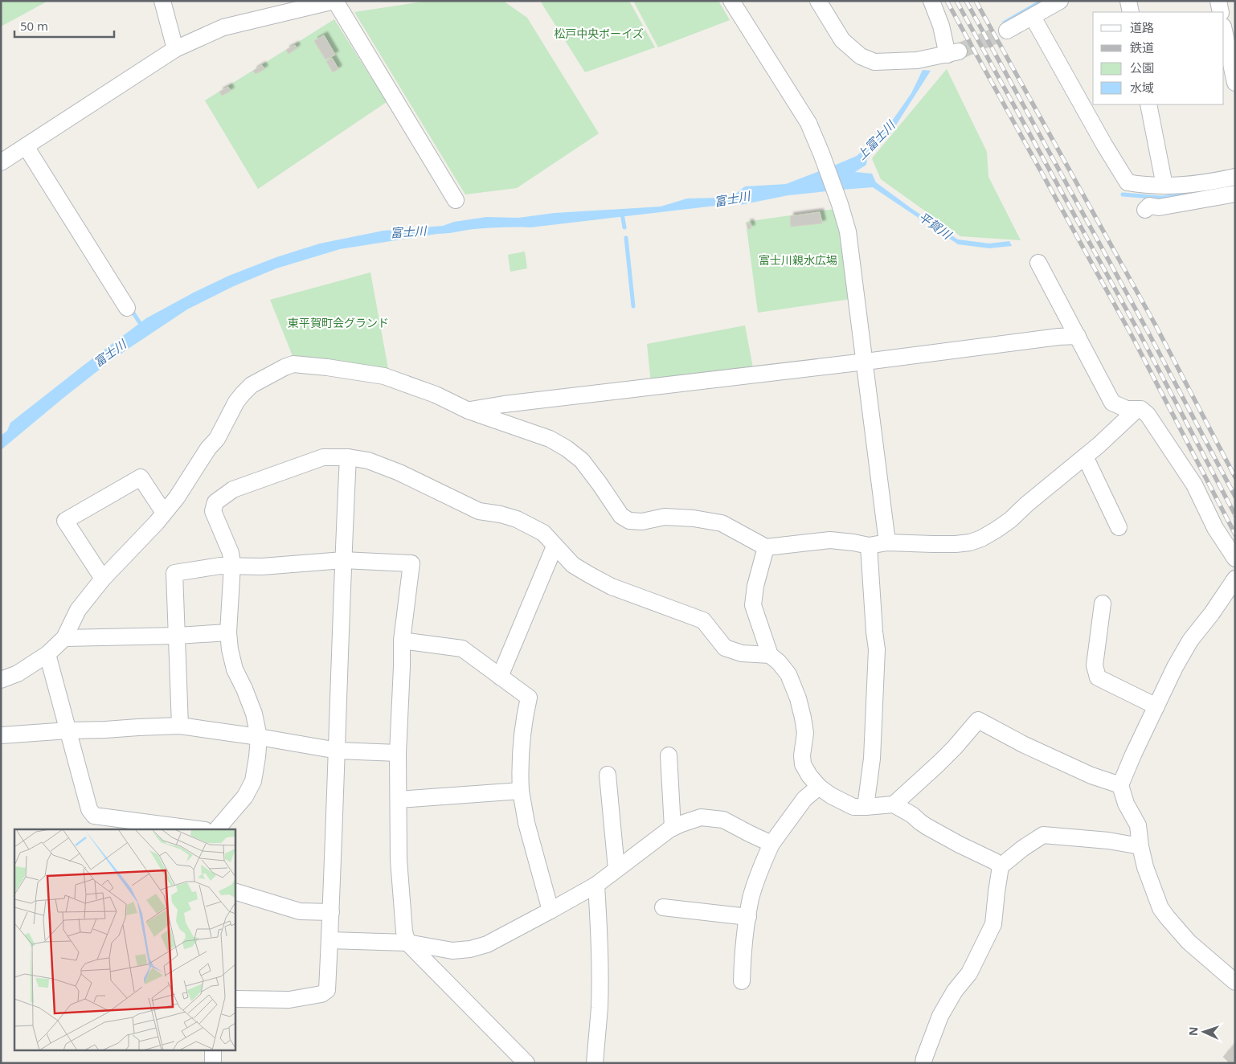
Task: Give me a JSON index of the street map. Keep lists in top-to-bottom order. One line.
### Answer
{"water":["上富士川","富士川","平賀川"],"parks":["松戸中央ボーイズ","富士川親水広場","東平賀町会グランド"],"legend":["道路","鉄道","公園","水域"],"scale_bar":"50 m","north":"left"}
